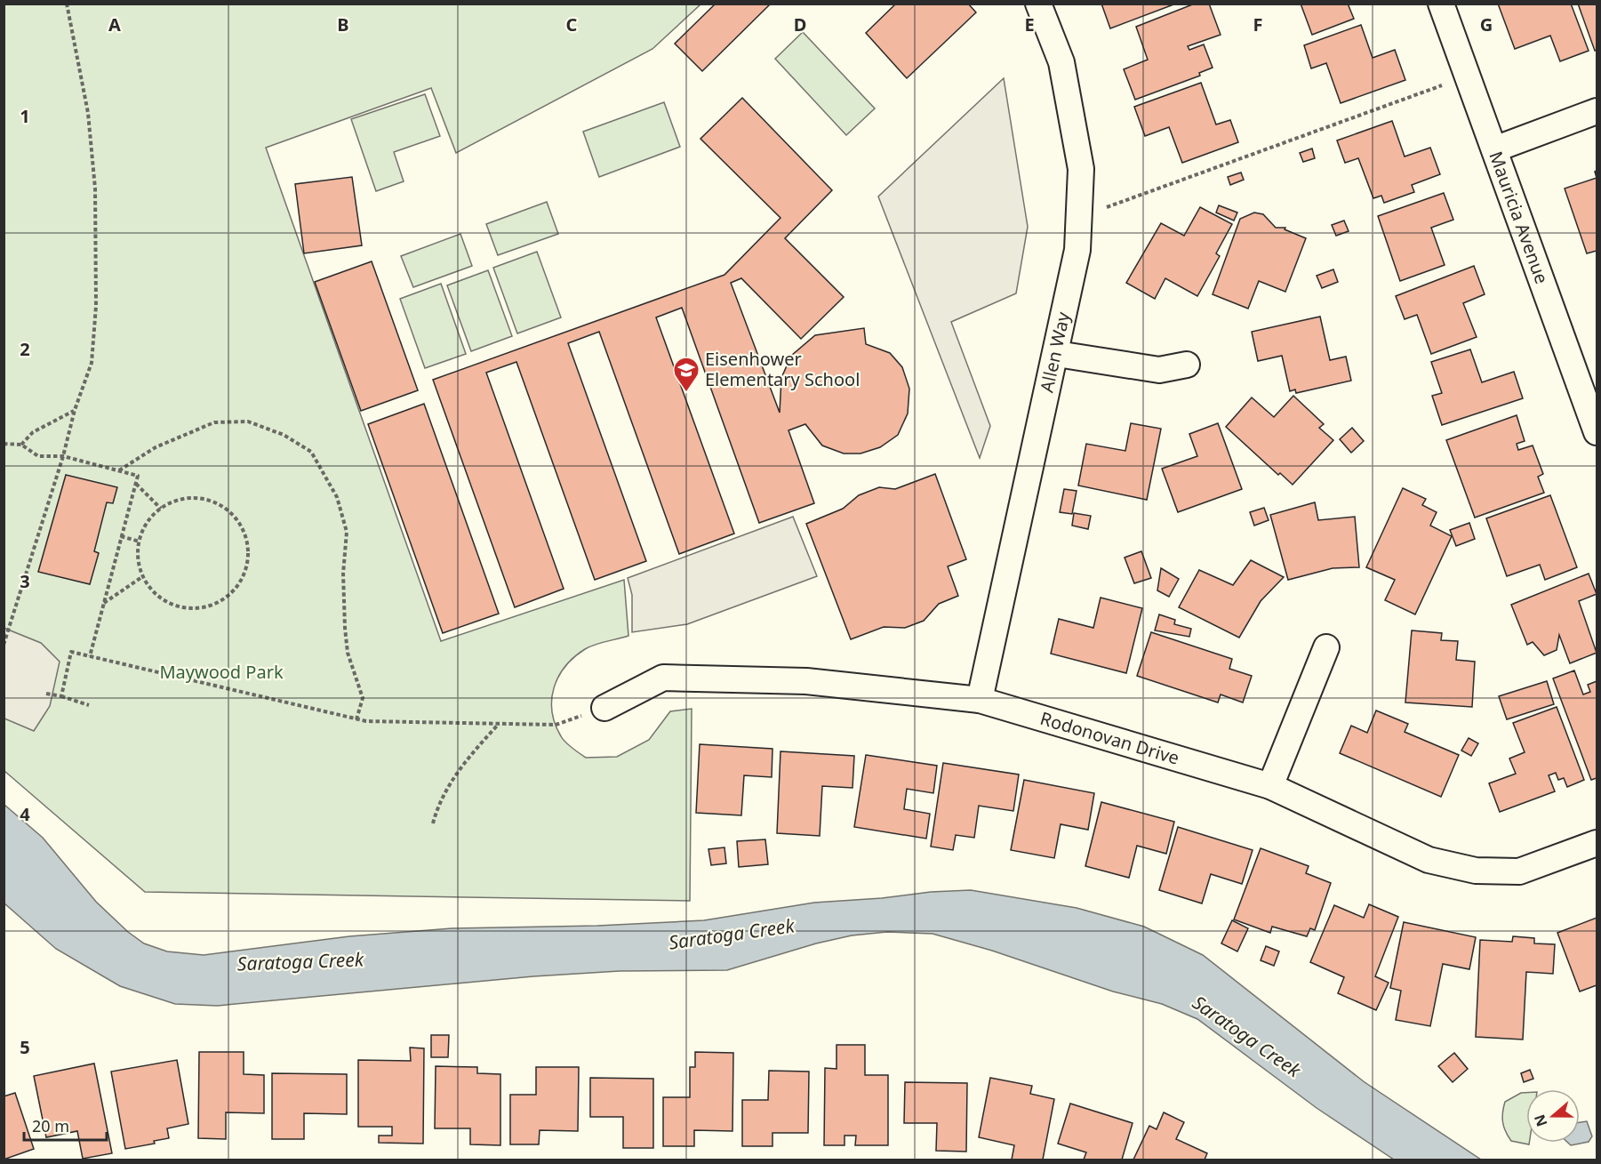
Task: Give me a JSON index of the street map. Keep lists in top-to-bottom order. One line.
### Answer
{"streets":{"street":["Mauricia Avenue","Allen Way","Rodonovan Drive"]},"crossings":[["Allen Way","Rodonovan Drive"]],"water":["Saratoga Creek"],"parks":["Maywood Park"],"places":{"school or university":["Eisenhower Elementary School"]},"scale_bar":"20 m","north":"left","grid":{"columns":["A","B","C","D","E","F","G"],"rows":["1","2","3","4","5"]}}
